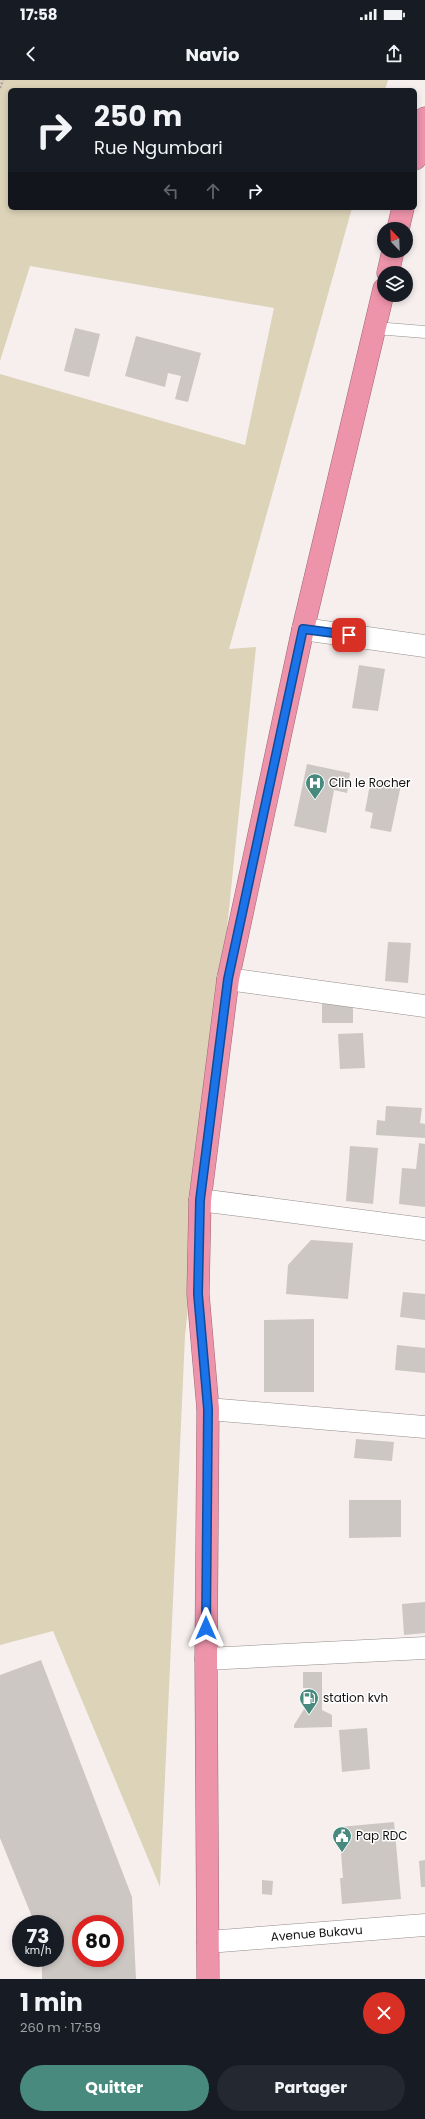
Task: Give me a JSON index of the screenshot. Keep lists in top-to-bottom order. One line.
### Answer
{"streets":{"street":["Avenue Bukavu"]},"places":{"hospital":["Clin le Rocher"],"fuel station":["station kvh"],"public building":["Pap RDC"]},"north":"top left","page":{"status":"17:58","header":"Navio","turn":["250 m","Rue Ngumbari"],"speed":"73 km/h","limit":"80","heading":["1 min","260 m · 17:59"],"buttons":["Quitter","Partager"]}}
